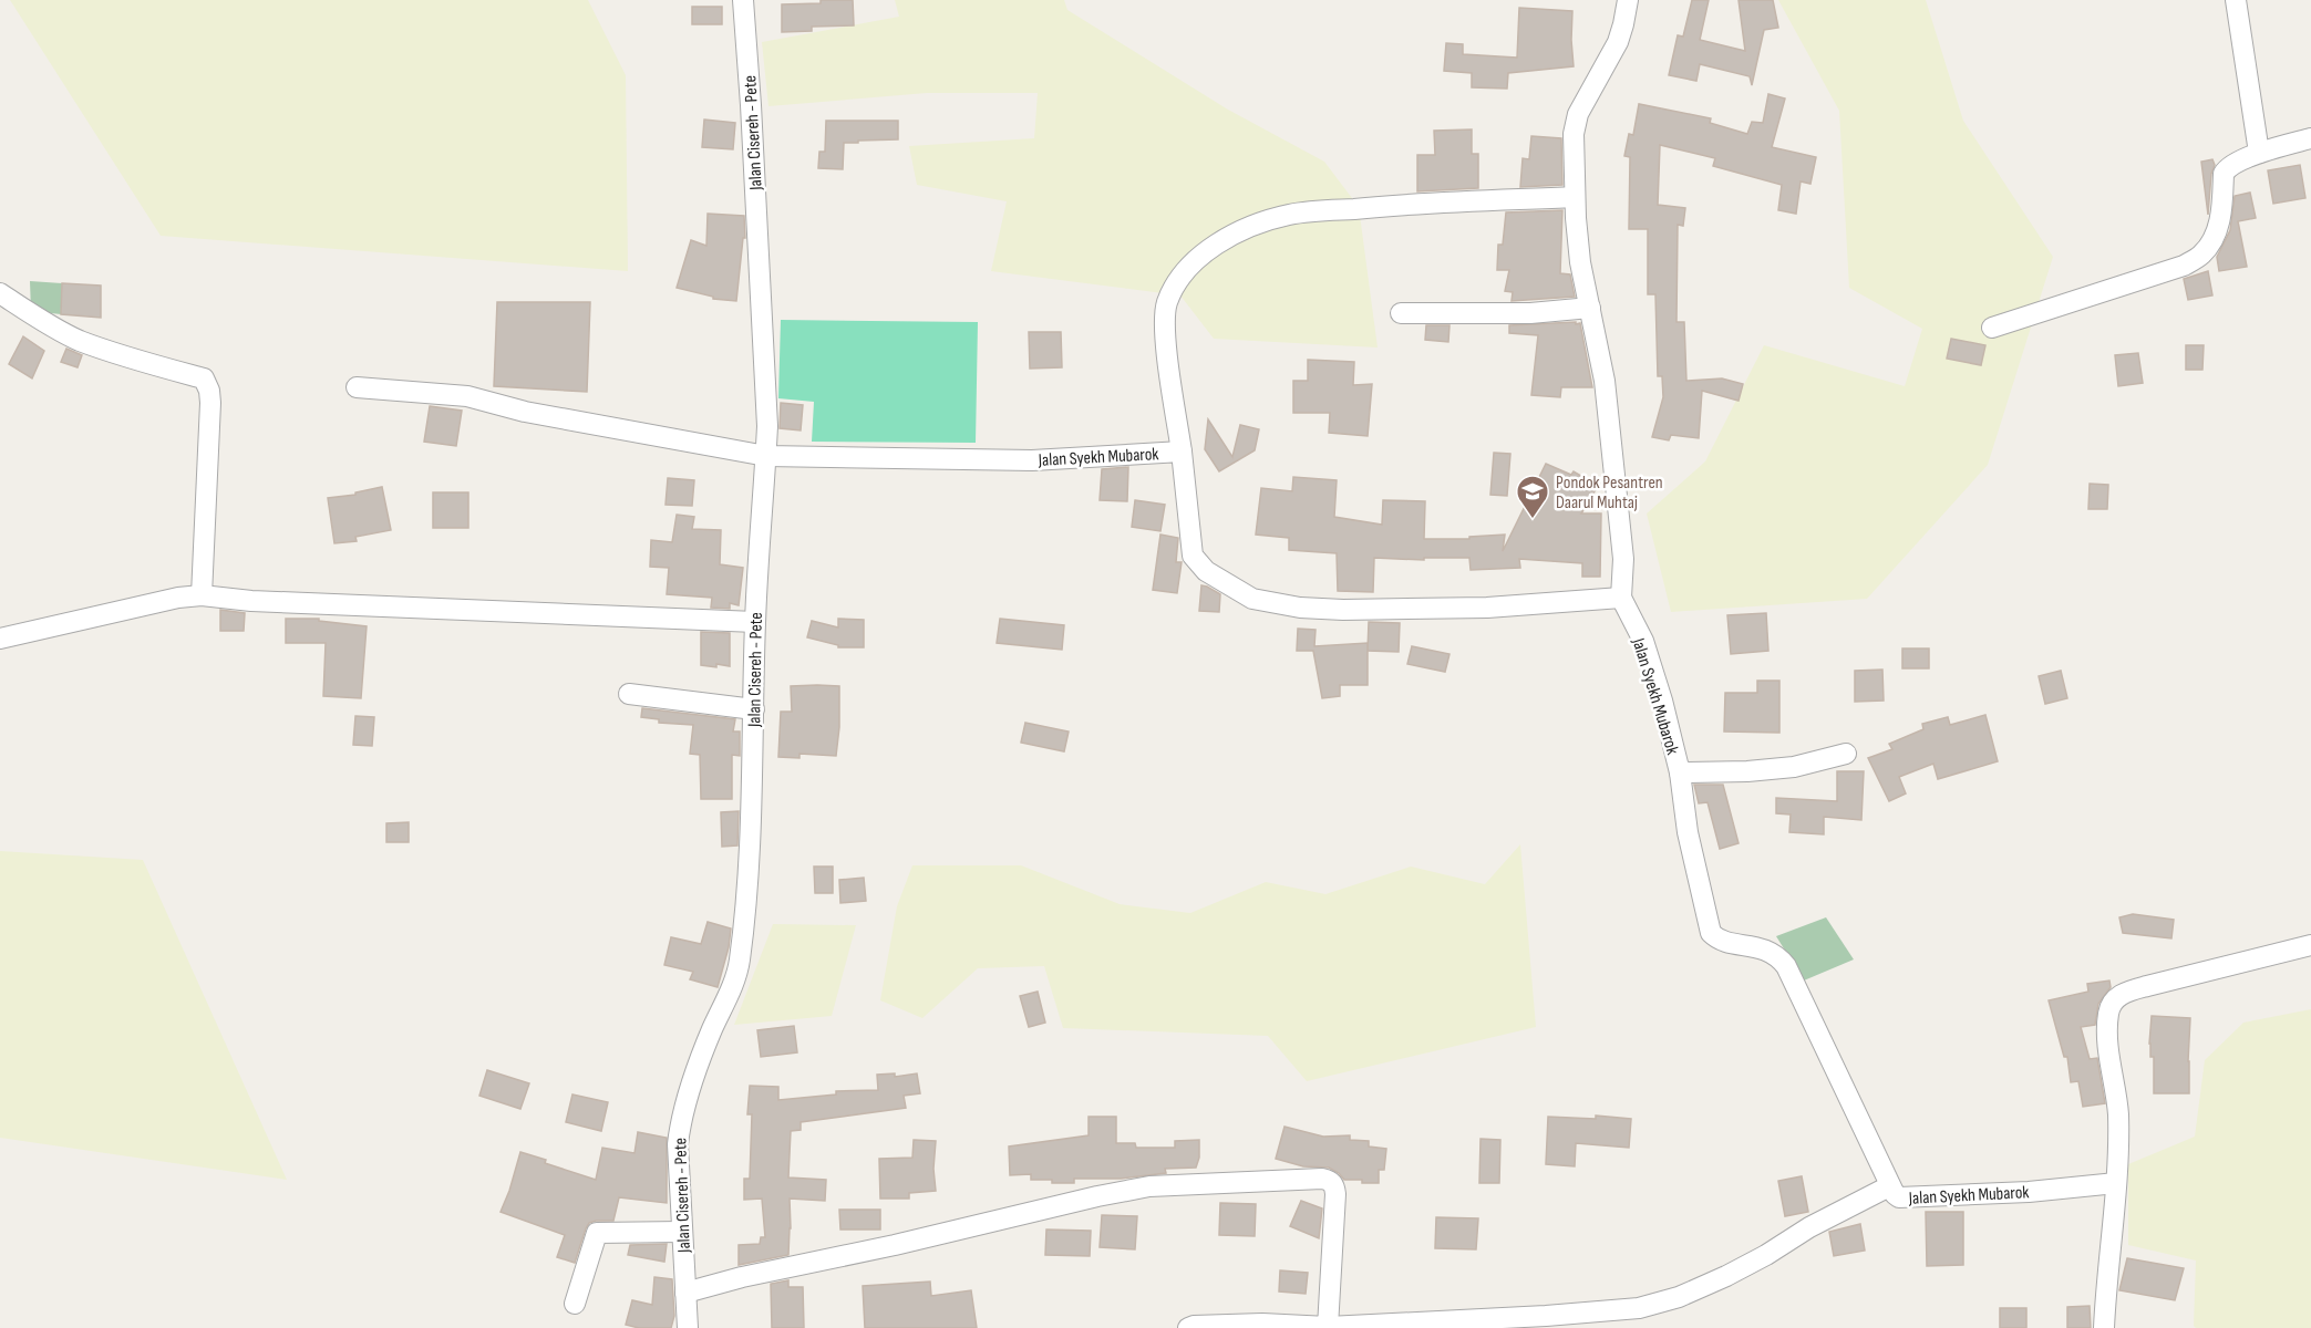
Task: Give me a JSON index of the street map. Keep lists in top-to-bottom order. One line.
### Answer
{"streets":{"street":["Jalan Cisereh - Pete","Jalan Syekh Mubarok"]},"crossings":[["Jalan Cisereh - Pete","Jalan Syekh Mubarok"]],"places":{"school or university":["Pondok Pesantren Daarul Muhtaj"]}}
